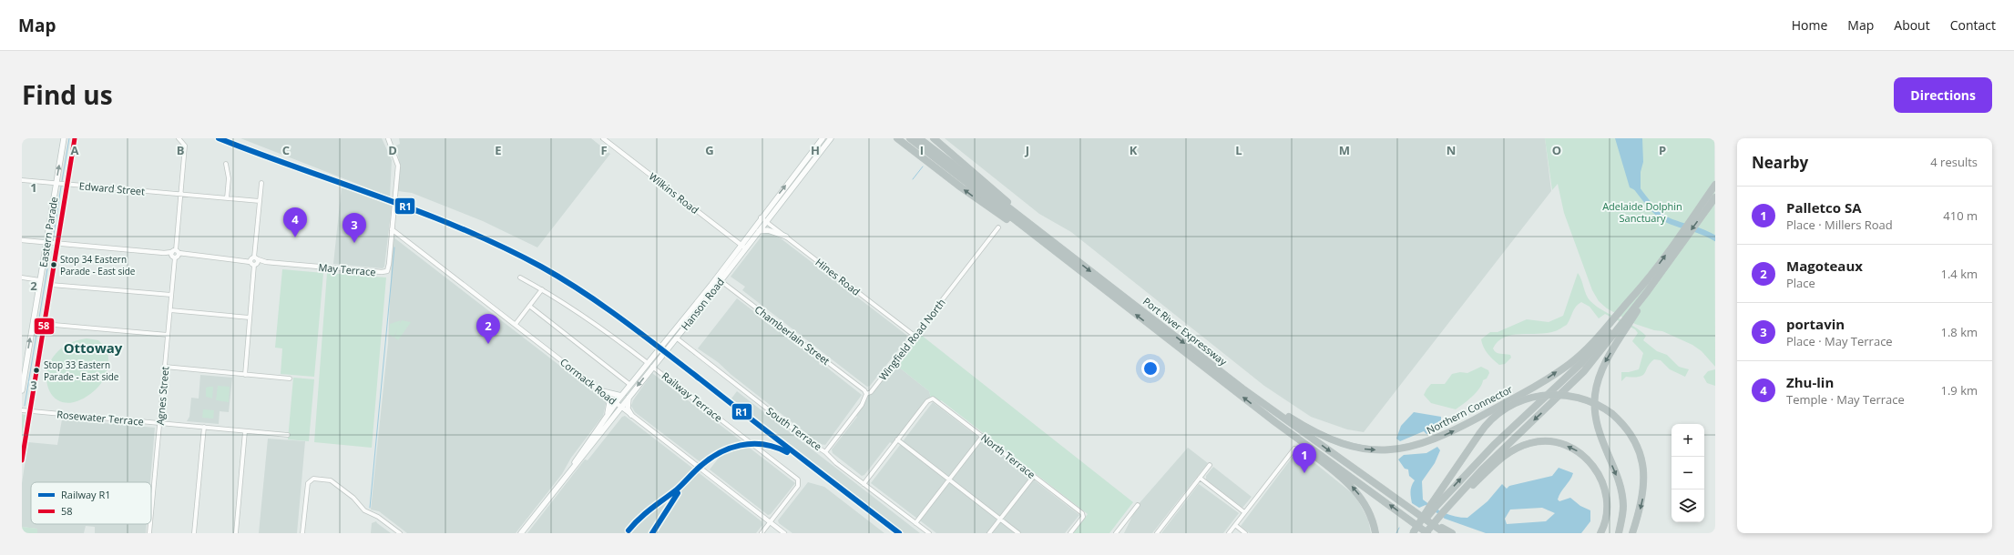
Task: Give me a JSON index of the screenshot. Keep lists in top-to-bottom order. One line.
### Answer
{"streets":{"highway":["Port River Expressway","Northern Connector"],"main road":["Eastern Parade","Hanson Road"],"street":["Edward Street","Wilkins Road","May Terrace","Hines Road","Chamberlain Street","Wingfield Road North","Cormack Road","Agnes Street","Railway Terrace","Rosewater Terrace","South Terrace","North Terrace"]},"crossings":[["Edward Street","Eastern Parade"],["Edward Street","Agnes Street"],["Wilkins Road","Hanson Road"],["Eastern Parade","May Terrace"],["Eastern Parade","Rosewater Terrace"],["May Terrace","Cormack Road"],["May Terrace","Agnes Street"],["Hines Road","Hanson Road"],["Hines Road","Wingfield Road North"],["Hanson Road","Chamberlain Street"],["Hanson Road","Cormack Road"],["Hanson Road","Railway Terrace"],["Hanson Road","South Terrace"],["Port River Expressway","Northern Connector"],["Chamberlain Street","Wingfield Road North"],["Wingfield Road North","South Terrace"],["Cormack Road","Railway Terrace"],["Agnes Street","Rosewater Terrace"]],"districts":["Ottoway"],"parks":["Adelaide Dolphin Sanctuary"],"places":["Stop 34 Eastern Parade - East side","Stop 33 Eastern Parade - East side"],"lines":["rail line R1","transit line 58"],"legend":["Railway R1","58"],"page":{"header":"Map","nav":["Home","Map","About","Contact"],"title":"Find us","buttons":"Directions","heading":["Nearby","4 results"],"list":[{"mark":"1","name":"Palletco SA","note":"Place · Millers Road","value":"410 m"},{"mark":"2","name":"Magoteaux","note":"Place","value":"1.4 km"},{"mark":"3","name":"portavin","note":"Place · May Terrace","value":"1.8 km"},{"mark":"4","name":"Zhu-lin","note":"Temple · May Terrace","value":"1.9 km"}],"pins":["4","3","2","1"],"map_buttons":["+","−"]},"grid":{"columns":["A","B","C","D","E","F","G","H","I","J","K","L","M","N","O","P"],"rows":["1","2","3"]}}
